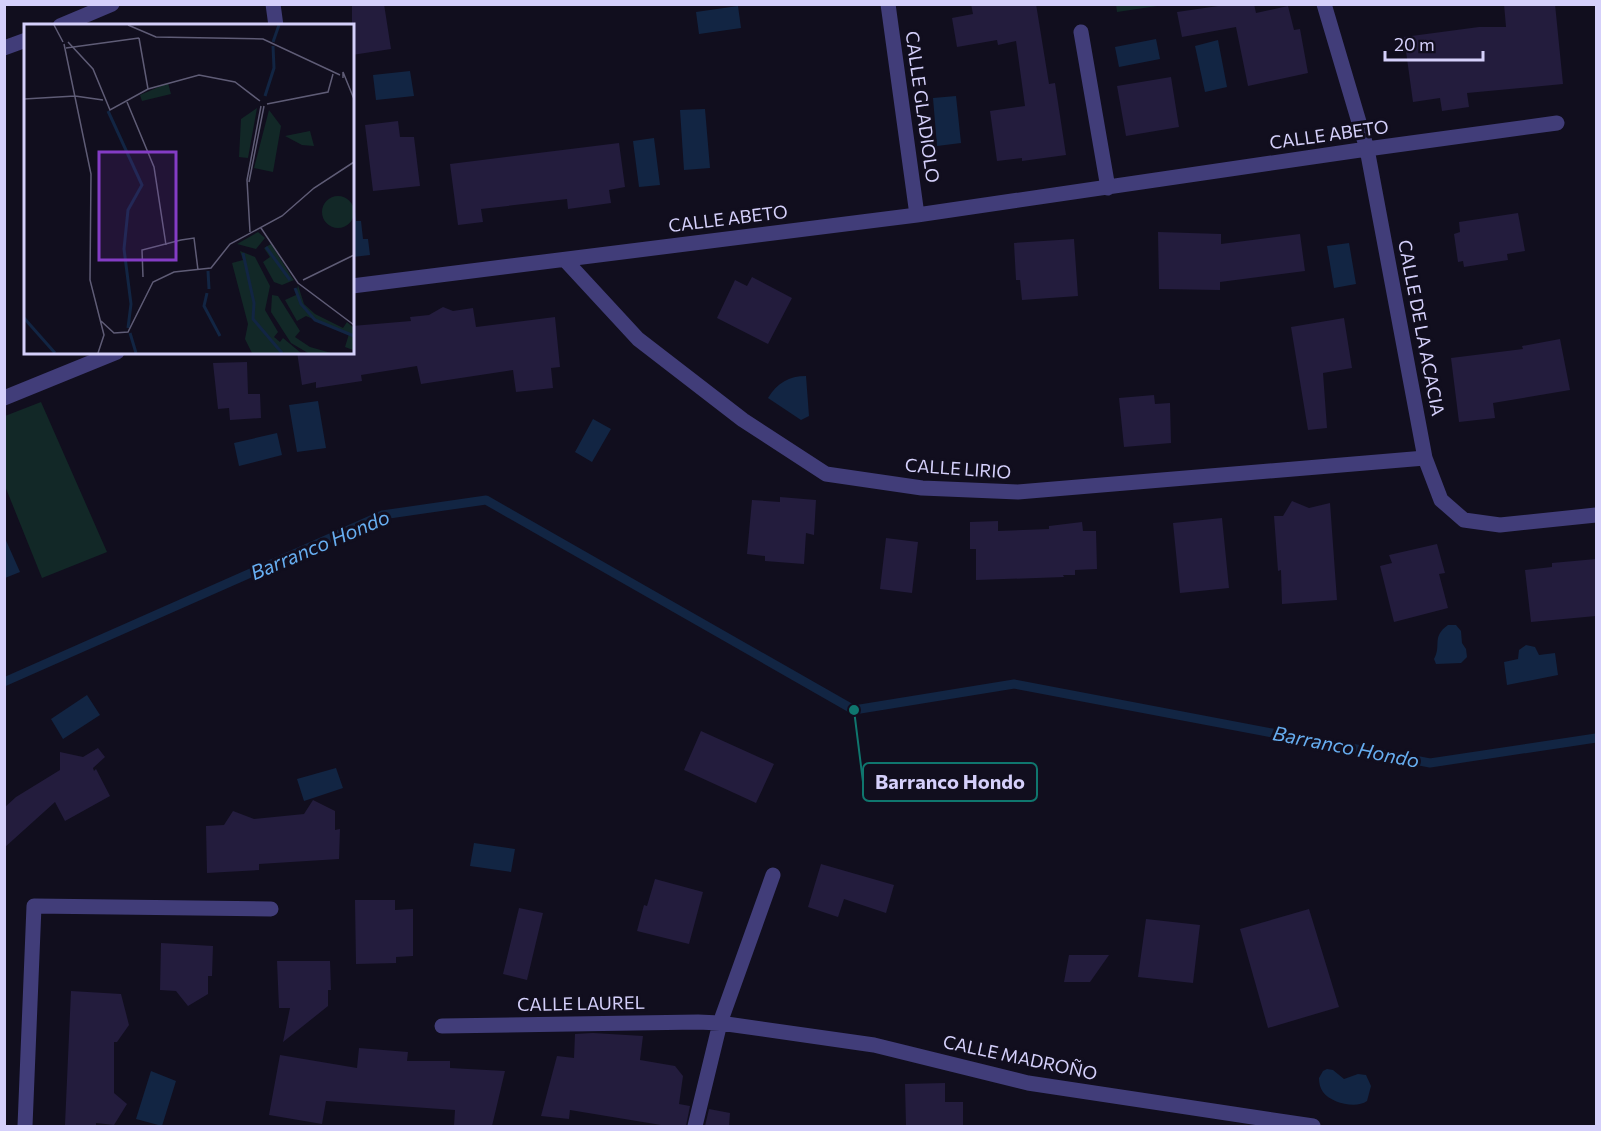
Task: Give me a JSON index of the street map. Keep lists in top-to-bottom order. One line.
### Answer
{"streets":{"street":["CALLE GLADIOLO","CALLE ABETO","CALLE DE LA ACACIA","CALLE LIRIO","CALLE LAUREL","CALLE MADROÑO"]},"crossings":[["CALLE GLADIOLO","CALLE ABETO"],["CALLE ABETO","CALLE DE LA ACACIA"],["CALLE ABETO","CALLE LIRIO"],["CALLE DE LA ACACIA","CALLE LIRIO"],["CALLE LAUREL","CALLE MADROÑO"]],"water":["Barranco Hondo"],"places":["Barranco Hondo"],"scale_bar":"20 m"}
